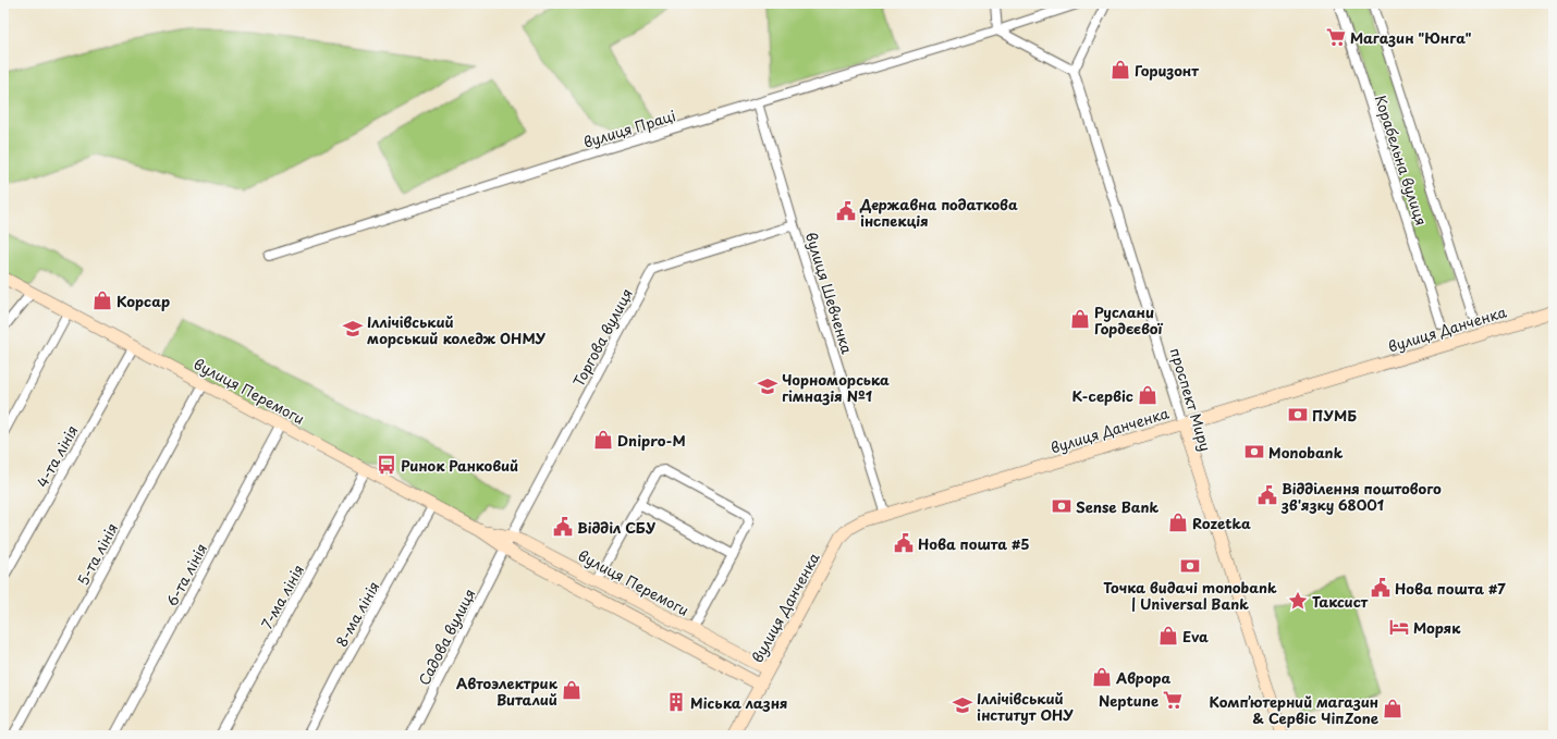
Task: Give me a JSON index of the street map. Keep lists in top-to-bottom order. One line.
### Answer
{"streets":{"main road":["вулиця Данченка","вулиця Перемоги","проспект Миру"],"street":["вулиця Праці","Корабельна вулиця","вулиця Шевченка","Торгова вулиця","4-та лінія","5-та лінія","6-та лінія","7-ма лінія","8-ма лінія","Садова вулиця"]},"crossings":[["вулиця Праці","вулиця Шевченка"],["вулиця Шевченка","вулиця Данченка"],["вулиця Шевченка","Торгова вулиця"],["вулиця Данченка","вулиця Перемоги"],["вулиця Данченка","проспект Миру"],["Торгова вулиця","вулиця Перемоги"],["Торгова вулиця","Садова вулиця"],["вулиця Перемоги","4-та лінія"],["вулиця Перемоги","5-та лінія"],["вулиця Перемоги","6-та лінія"],["вулиця Перемоги","7-ма лінія"],["вулиця Перемоги","8-ма лінія"],["вулиця Перемоги","Садова вулиця"]],"places":{"supermarket":["Магазин \"Юнга\"","Neptune"],"shop":["Горизонт","Корсар","Руслани Гордєєвої","К-сервіс","Dnipro-M","Rozetka","Eva","Аврора","Автоэлектрик Виталий","Комп’ютерний магазин & Сервіс ЧіпZone"],"public building":["Державна податкова інспекція","Відділення поштового зв'язку 68001","Відділ СБУ","Нова пошта #5","Нова пошта #7"],"school or university":["Іллічівський морський коледж ОНМУ","Чорноморська гімназія №1","Іллічівський інститут ОНУ"],"bank":["ПУМБ","Monobank","Sense Bank","Точка видачі monobank | Universal Bank"],"bus stop":["Ринок Ранковий"],"place":["Таксист"],"hotel":["Моряк"],"building":["Міська лазня"]}}
